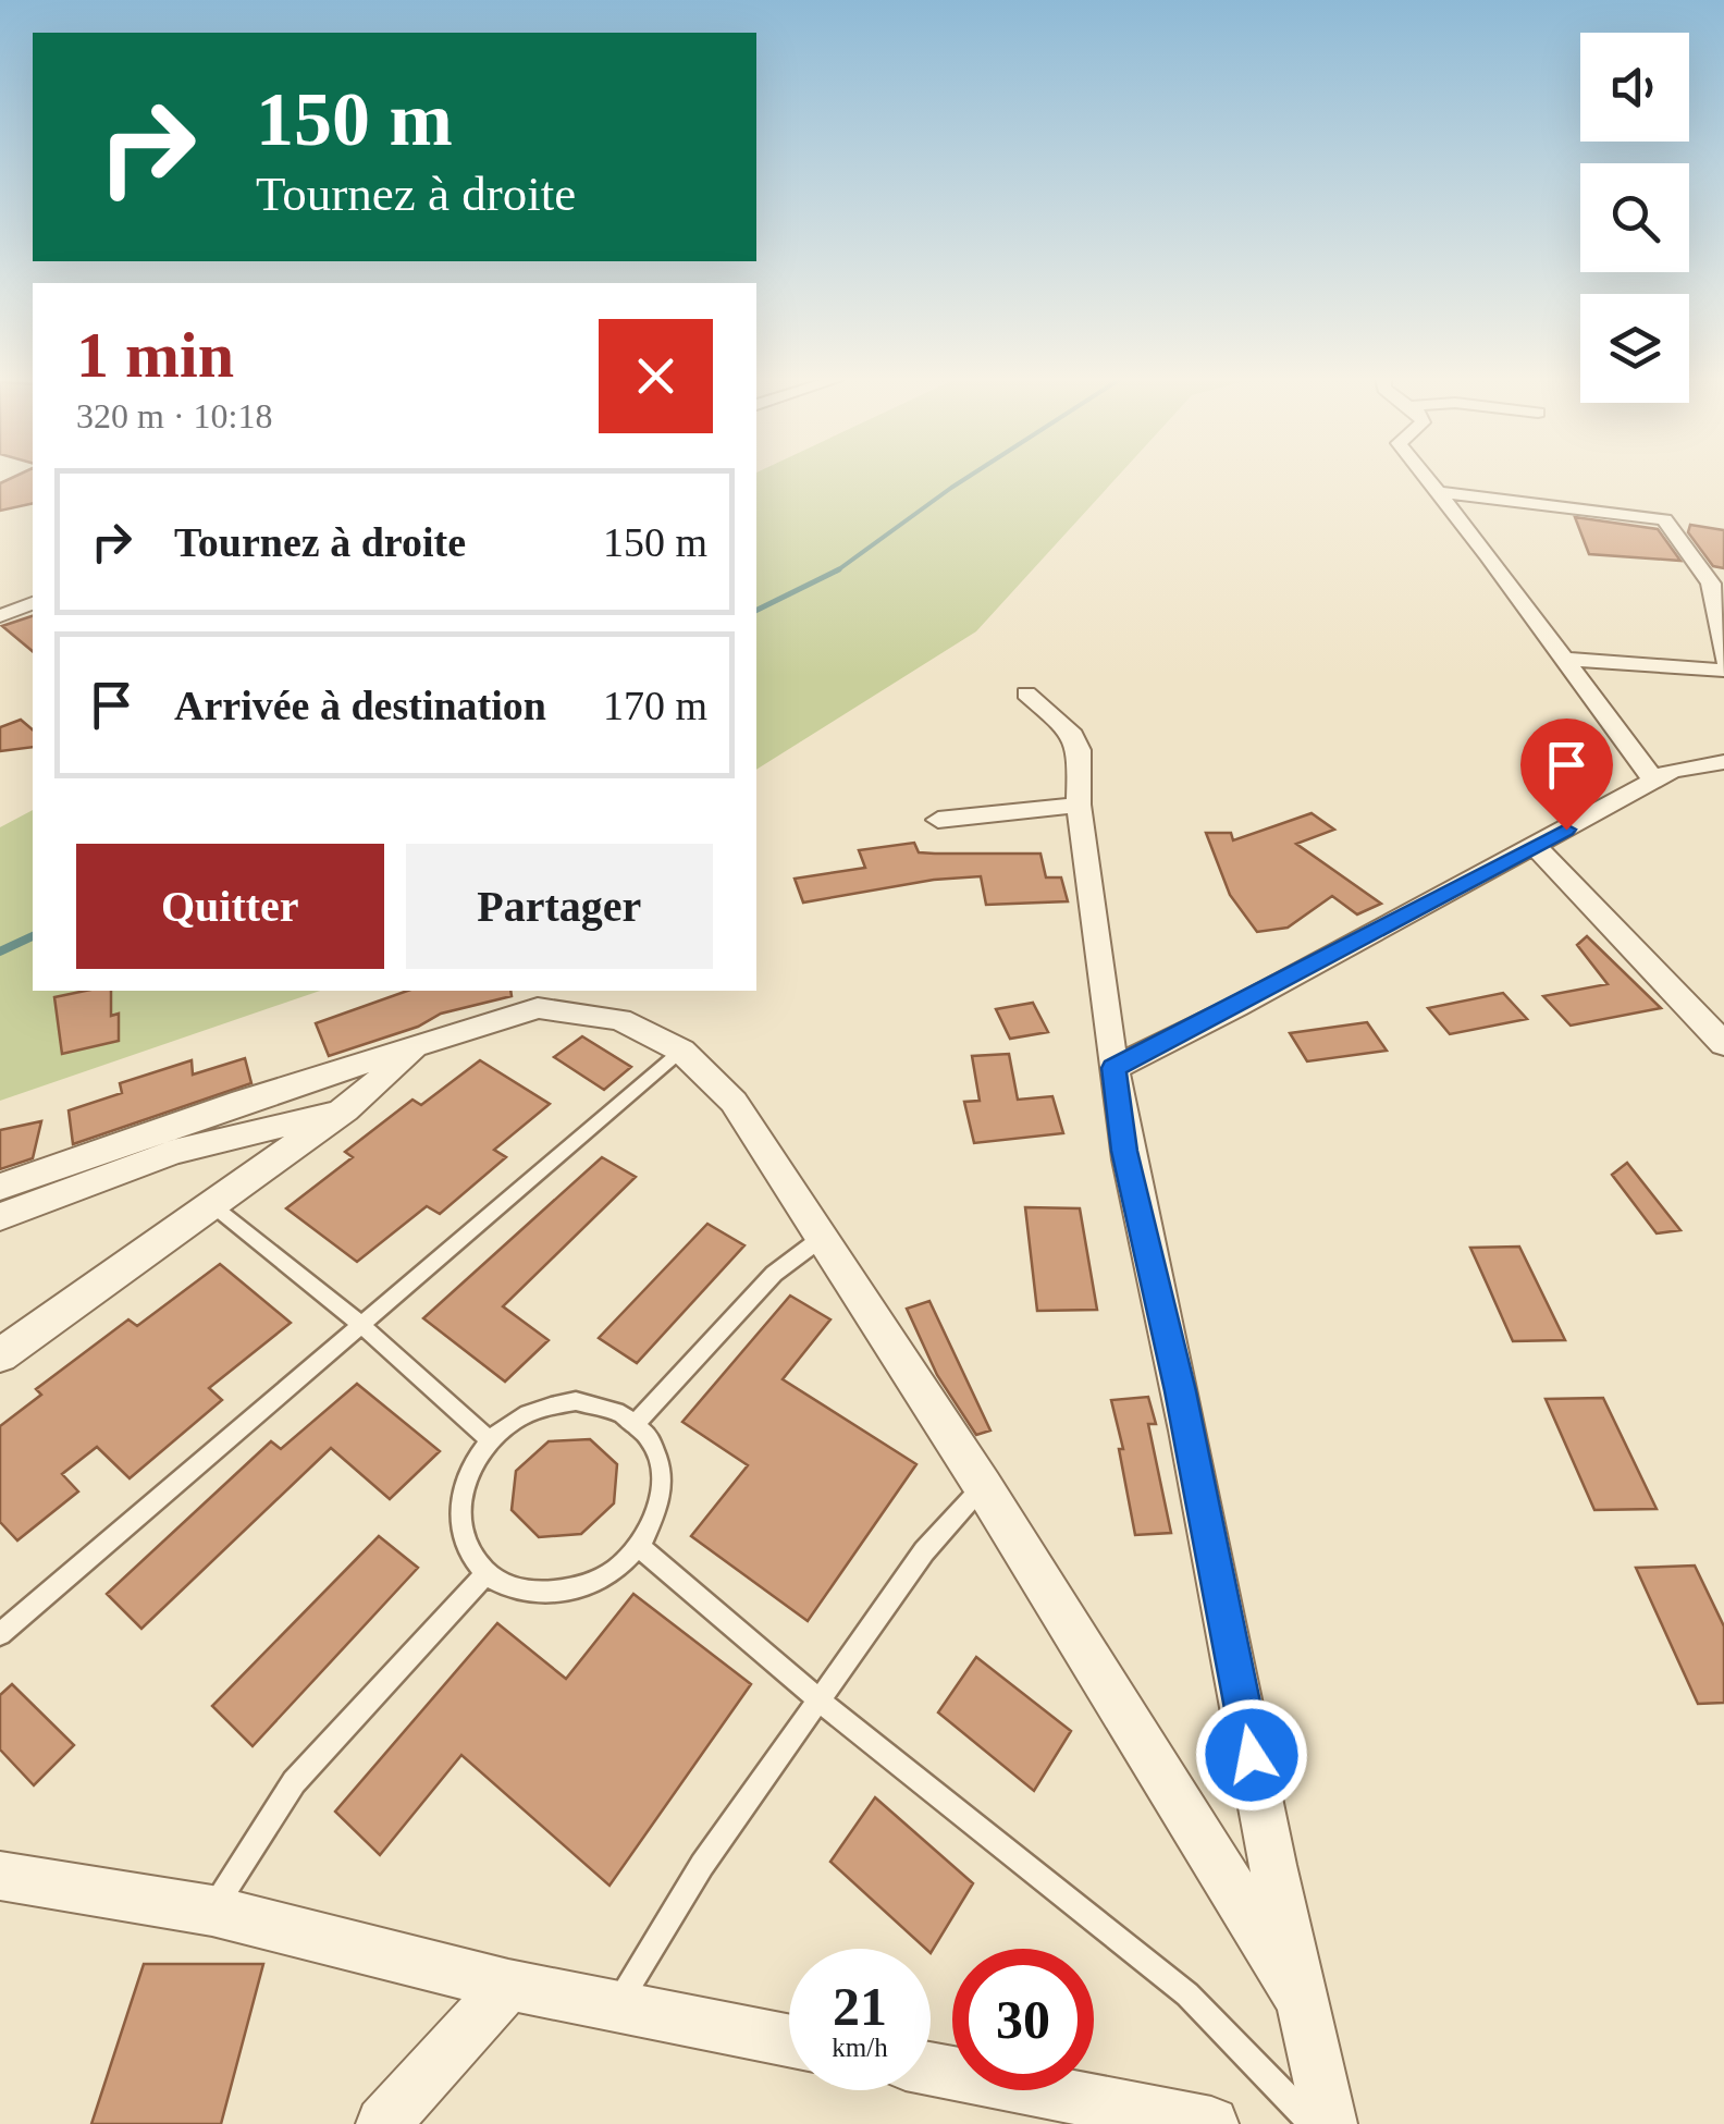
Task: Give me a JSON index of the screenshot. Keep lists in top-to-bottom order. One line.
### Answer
{"page":{"turn":["150 m","Tournez à droite"],"heading":["1 min","320 m · 10:18"],"list":[{"name":"Tournez à droite","value":"150 m"},{"name":"Arrivée à destination","value":"170 m"}],"buttons":["Quitter","Partager"],"speed":"21 km/h","limit":"30"}}
